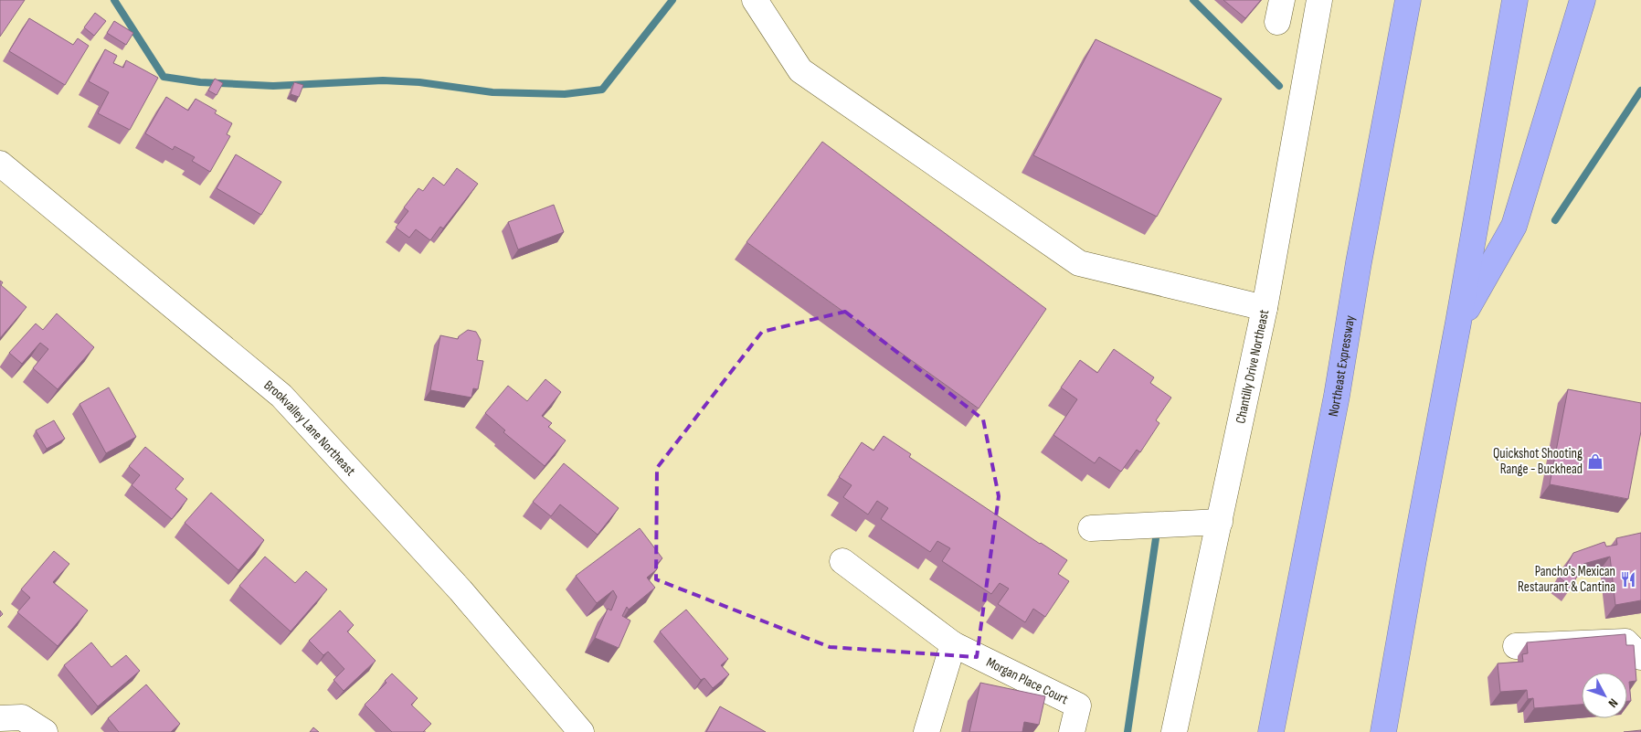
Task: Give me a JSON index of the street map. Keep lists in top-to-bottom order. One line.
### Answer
{"streets":{"highway":["Northeast Expressway"],"street":["Chantilly Drive Northeast","Brookvalley Lane Northeast","Morgan Place Court"]},"places":{"shop":["Quickshot Shooting Range - Buckhead"],"restaurant":["Pancho's Mexican Restaurant & Cantina"]},"north":"bottom right"}
